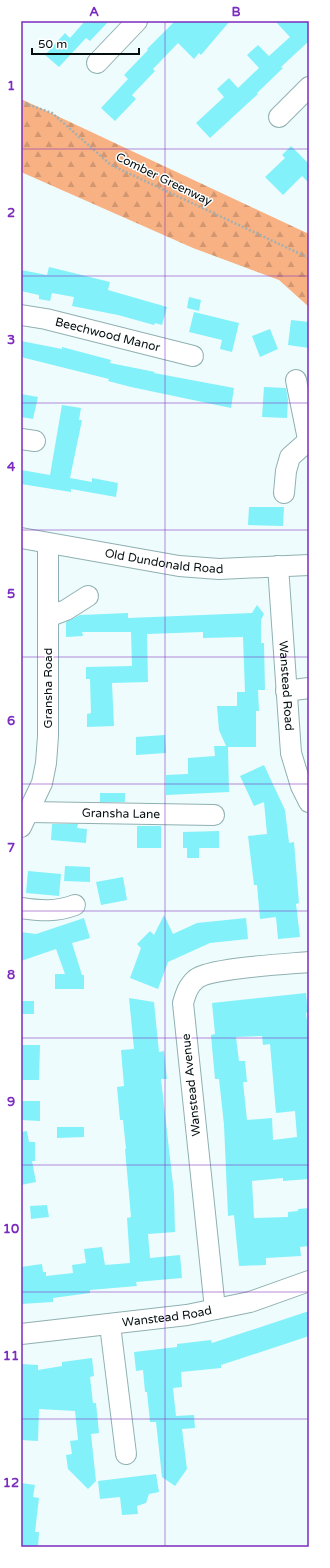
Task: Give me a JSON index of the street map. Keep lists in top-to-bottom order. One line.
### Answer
{"streets":{"street":["Beechwood Manor","Old Dundonald Road","Wanstead Road","Gransha Road","Gransha Lane","Wanstead Avenue"],"path":["Comber Greenway"]},"crossings":[["Old Dundonald Road","Wanstead Road"],["Old Dundonald Road","Gransha Road"],["Wanstead Road","Wanstead Avenue"],["Gransha Road","Gransha Lane"]],"scale_bar":"50 m","grid":{"columns":["A","B"],"rows":["1","2","3","4","5","6","7","8","9","10","11","12"]}}
